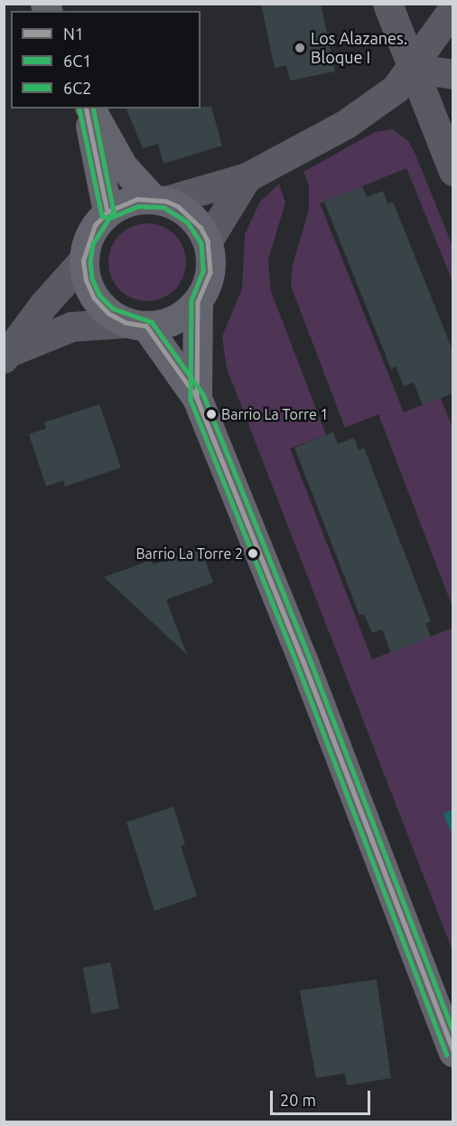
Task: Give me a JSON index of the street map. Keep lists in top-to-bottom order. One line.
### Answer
{"places":["Los Alazanes. Bloque I","Barrio La Torre 1","Barrio La Torre 2"],"lines":["transit line N1","transit line 6C1","transit line 6C2"],"legend":["N1","6C1","6C2"],"scale_bar":"20 m"}
